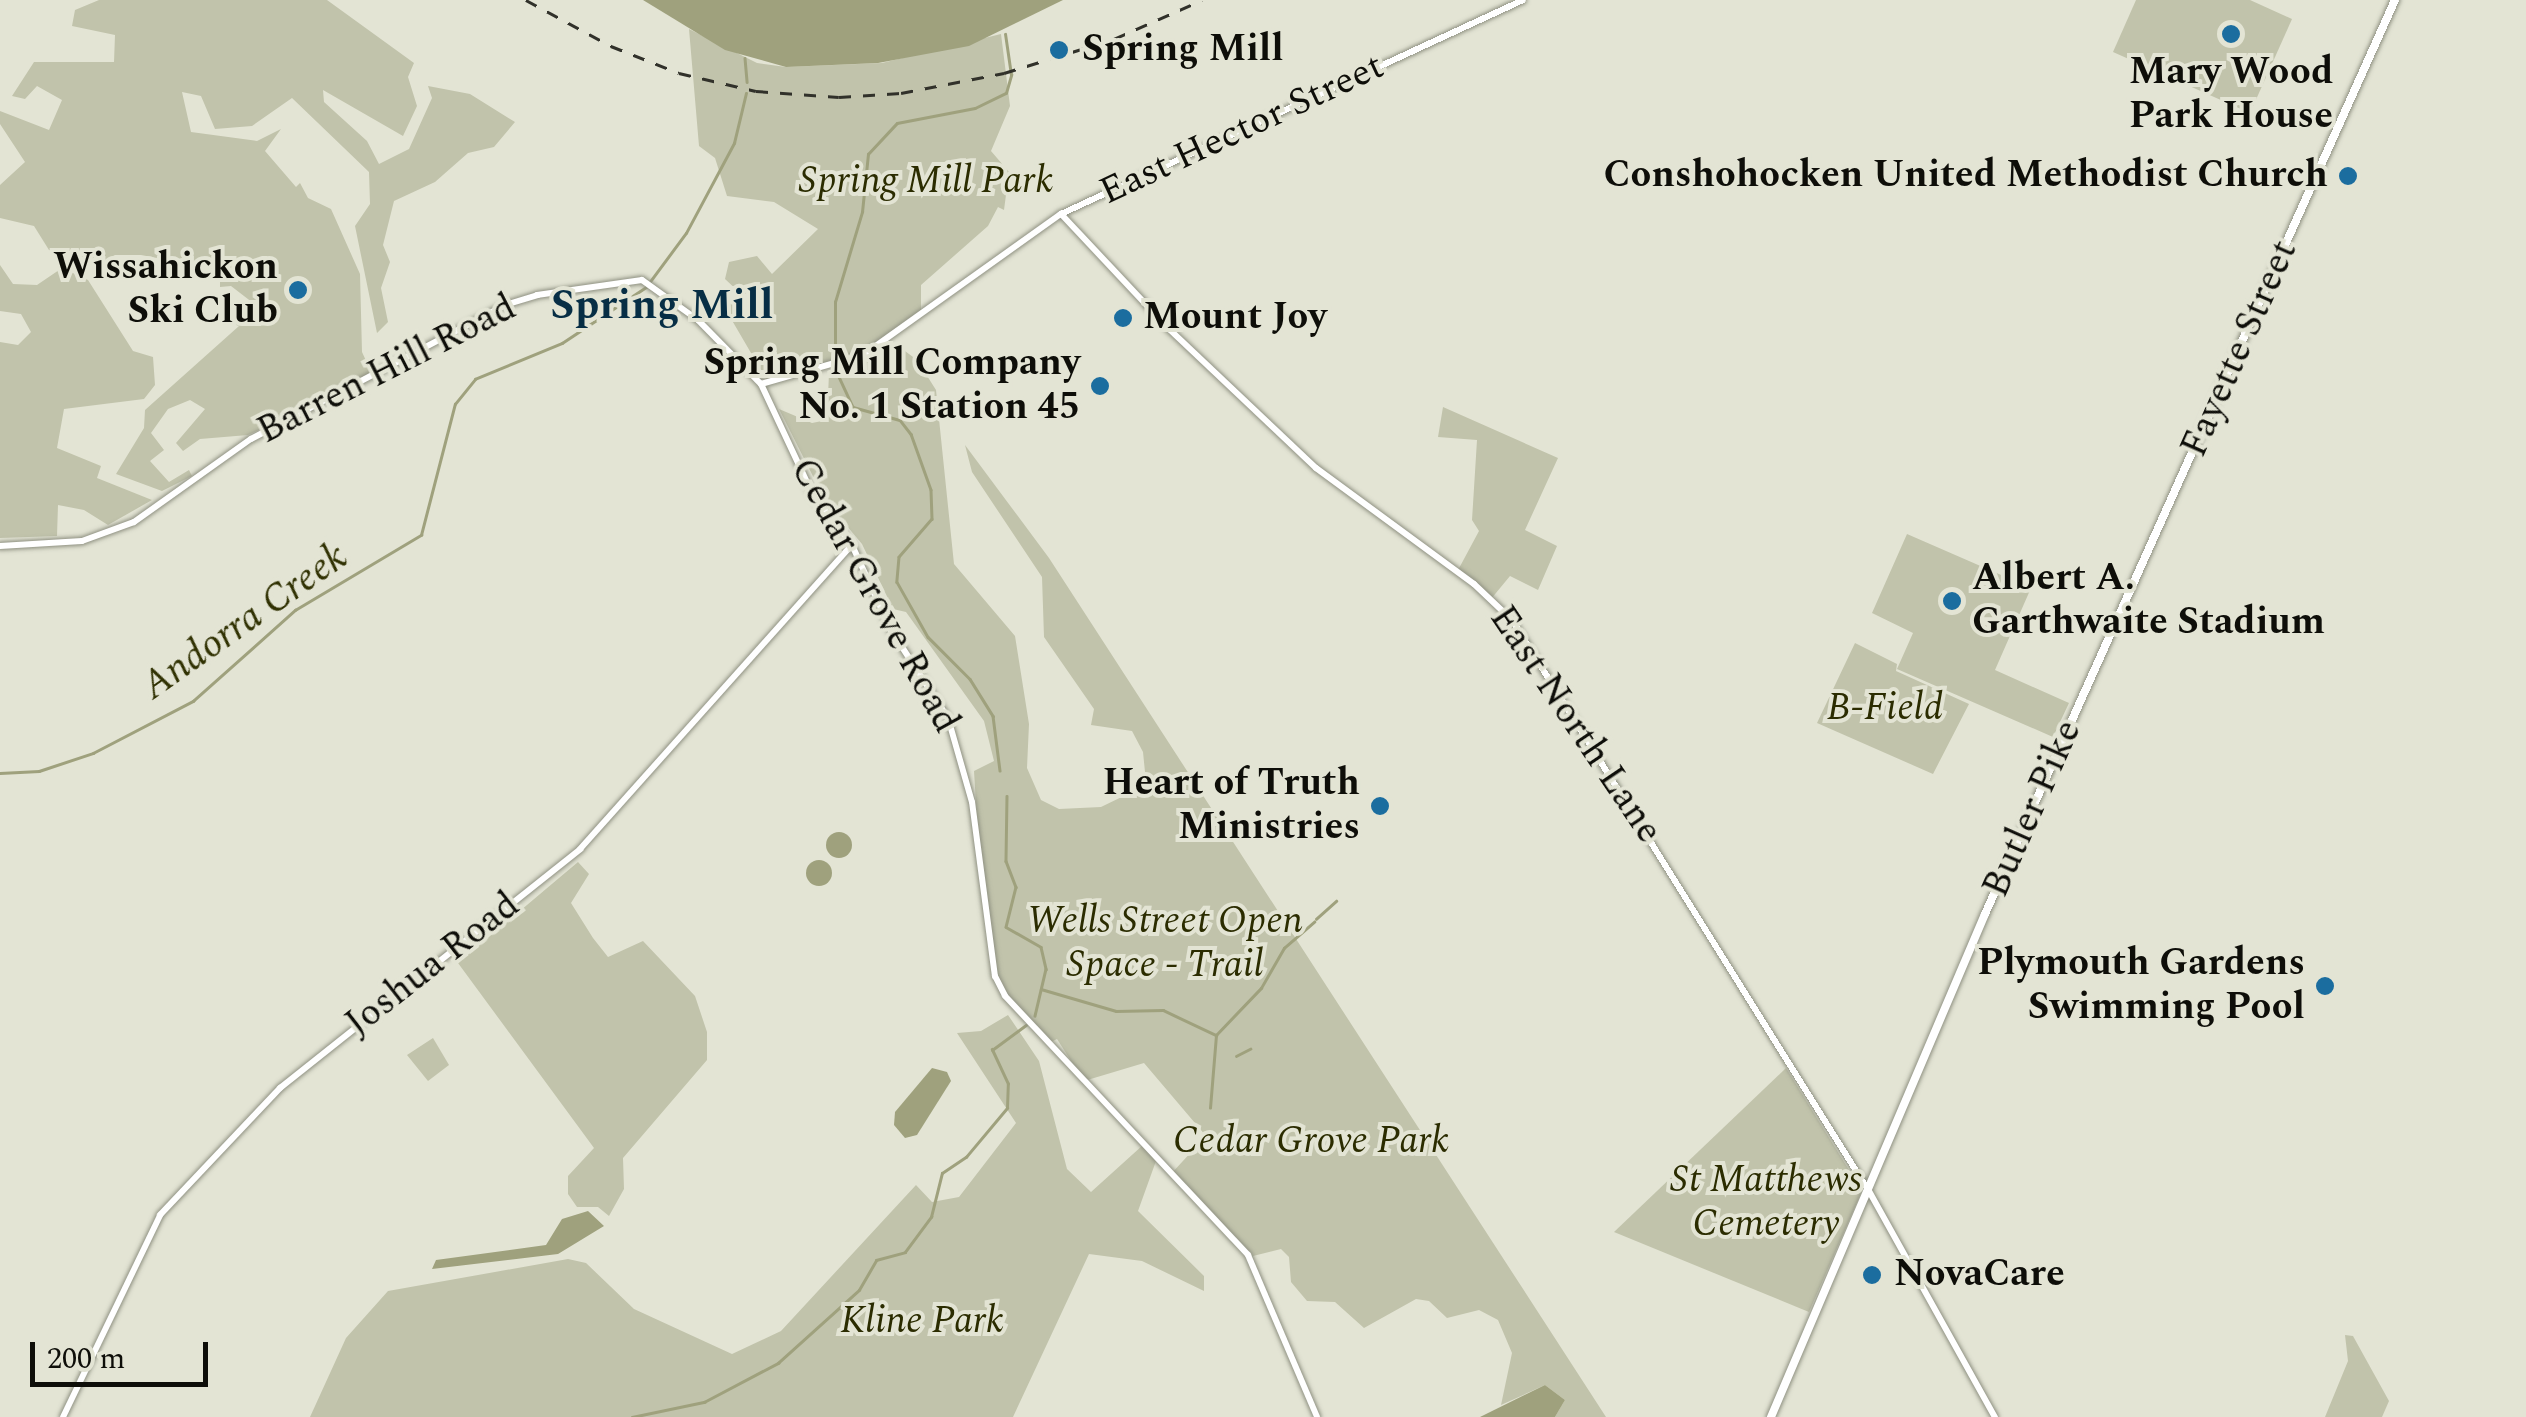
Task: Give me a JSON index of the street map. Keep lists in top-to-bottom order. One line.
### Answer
{"streets":{"main road":["Fayette Street","Butler Pike"],"street":["East Hector Street","Barren Hill Road","Cedar Grove Road","East North Lane","Joshua Road"]},"crossings":[["East Hector Street","Barren Hill Road"],["East Hector Street","Cedar Grove Road"],["East Hector Street","East North Lane"],["Fayette Street","Butler Pike"],["Barren Hill Road","Cedar Grove Road"],["Cedar Grove Road","Joshua Road"],["East North Lane","Butler Pike"]],"districts":["Spring Mill"],"water":["Andorra Creek"],"parks":["Spring Mill Park","B-Field","Wells Street Open Space - Trail","Cedar Grove Park","St Matthews Cemetery","Kline Park"],"places":["Mary Wood Park House","Spring Mill","Conshohocken United Methodist Church","Wissahickon Ski Club","Mount Joy","Spring Mill Company No. 1 Station 45","Albert A. Garthwaite Stadium","Heart of Truth Ministries","Plymouth Gardens Swimming Pool","NovaCare"],"scale_bar":"200 m"}
